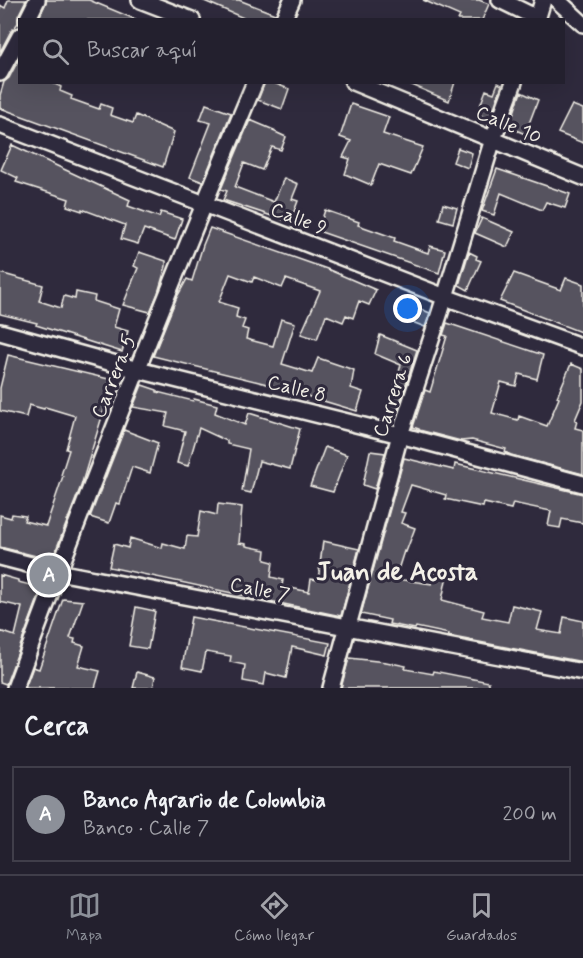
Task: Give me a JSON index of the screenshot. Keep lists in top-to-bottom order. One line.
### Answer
{"streets":{"street":["Calle 10","Calle 9","Carrera 5","Calle 8","Carrera 6","Calle 7"]},"crossings":[["Calle 10","Carrera 6"],["Calle 9","Carrera 5"],["Calle 9","Carrera 6"],["Carrera 5","Calle 8"],["Carrera 5","Calle 7"],["Calle 8","Carrera 6"],["Carrera 6","Calle 7"]],"districts":["Juan de Acosta"],"page":{"search":"Buscar aquí","pins":"A","heading":"Cerca","list":[{"mark":"A","name":"Banco Agrario de Colombia","note":"Banco · Calle 7","value":"200 m"}],"nav":["Mapa","Cómo llegar","Guardados"]}}
